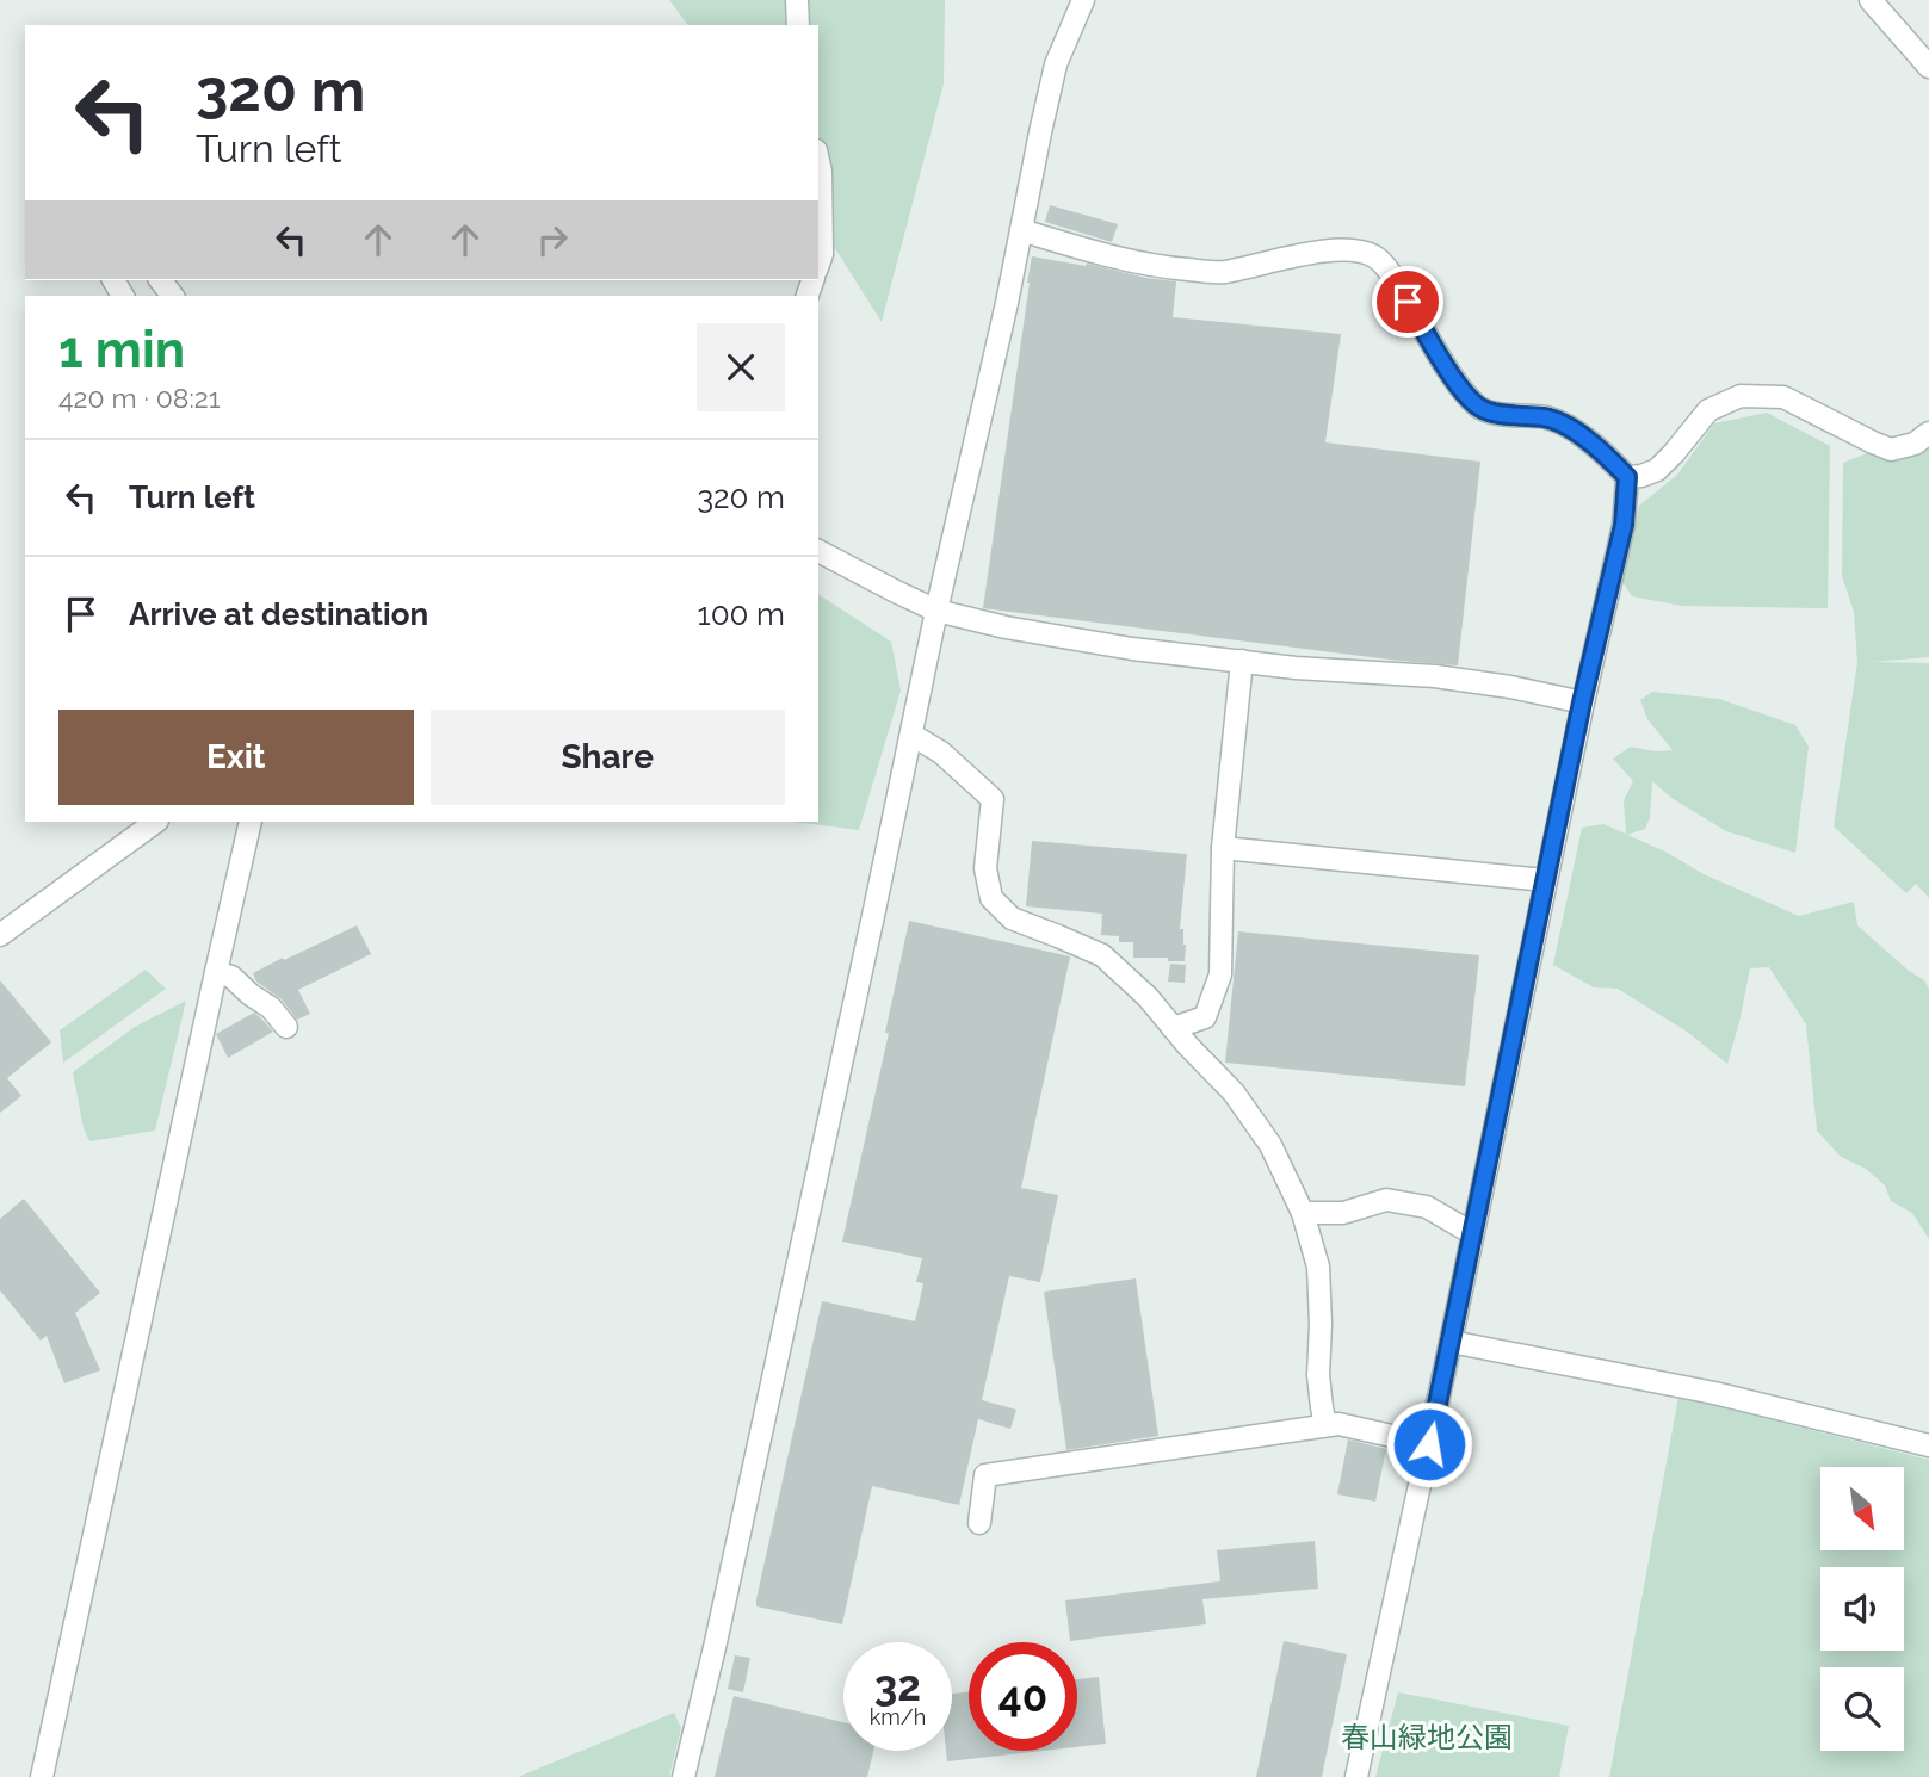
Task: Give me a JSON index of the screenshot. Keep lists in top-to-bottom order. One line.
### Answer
{"parks":["春山緑地公園"],"north":"bottom right","page":{"turn":["320 m","Turn left"],"heading":["1 min","420 m · 08:21"],"list":[{"name":"Turn left","value":"320 m"},{"name":"Arrive at destination","value":"100 m"}],"buttons":["Exit","Share"],"speed":"32 km/h","limit":"40"}}
